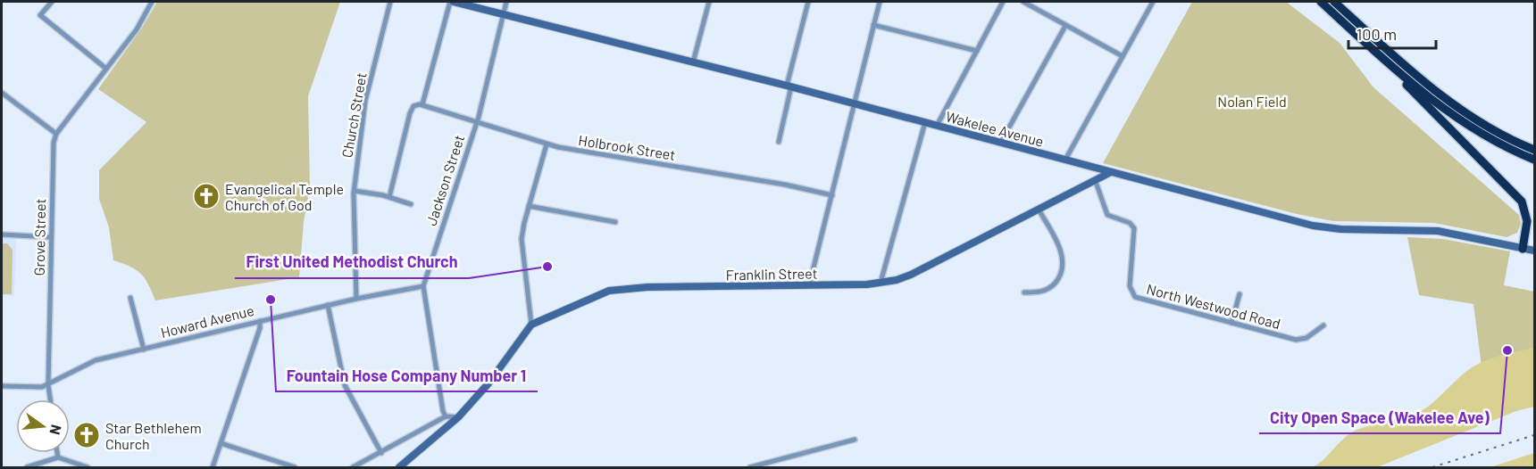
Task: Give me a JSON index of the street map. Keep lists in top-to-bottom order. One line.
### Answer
{"streets":{"main road":["Wakelee Avenue","Franklin Street"],"street":["Church Street","Holbrook Street","Jackson Street","Grove Street","North Westwood Road","Howard Avenue"]},"crossings":[["Church Street","Howard Avenue"],["Wakelee Avenue","Jackson Street"],["Wakelee Avenue","Franklin Street"],["Holbrook Street","Jackson Street"],["Jackson Street","Howard Avenue"],["Grove Street","Howard Avenue"],["Franklin Street","North Westwood Road"]],"parks":["Nolan Field"],"places":{"church":["Evangelical Temple Church of God","Star Bethlehem Church"],"other":["First United Methodist Church","Fountain Hose Company Number 1","City Open Space (Wakelee Ave)"]},"scale_bar":"100 m","north":"right"}
